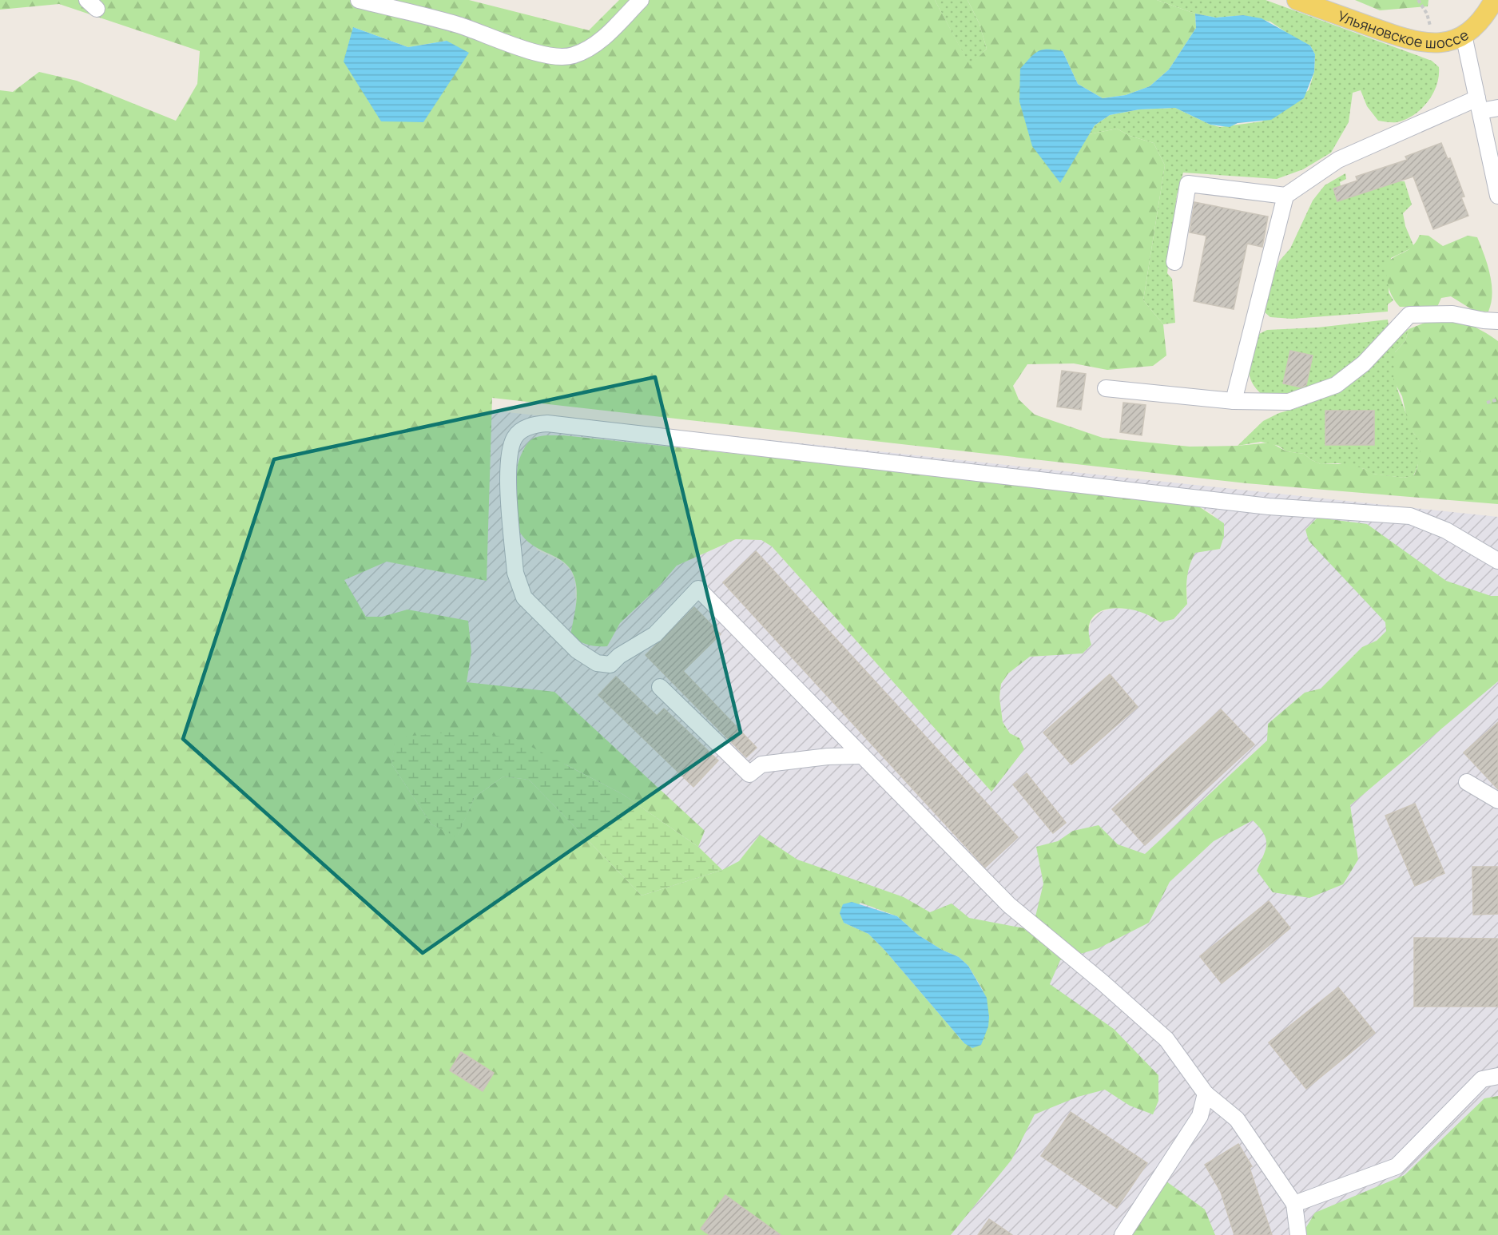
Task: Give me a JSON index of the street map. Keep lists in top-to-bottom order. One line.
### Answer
{"streets":{"main road":["Ульяновское шоссе"]}}
